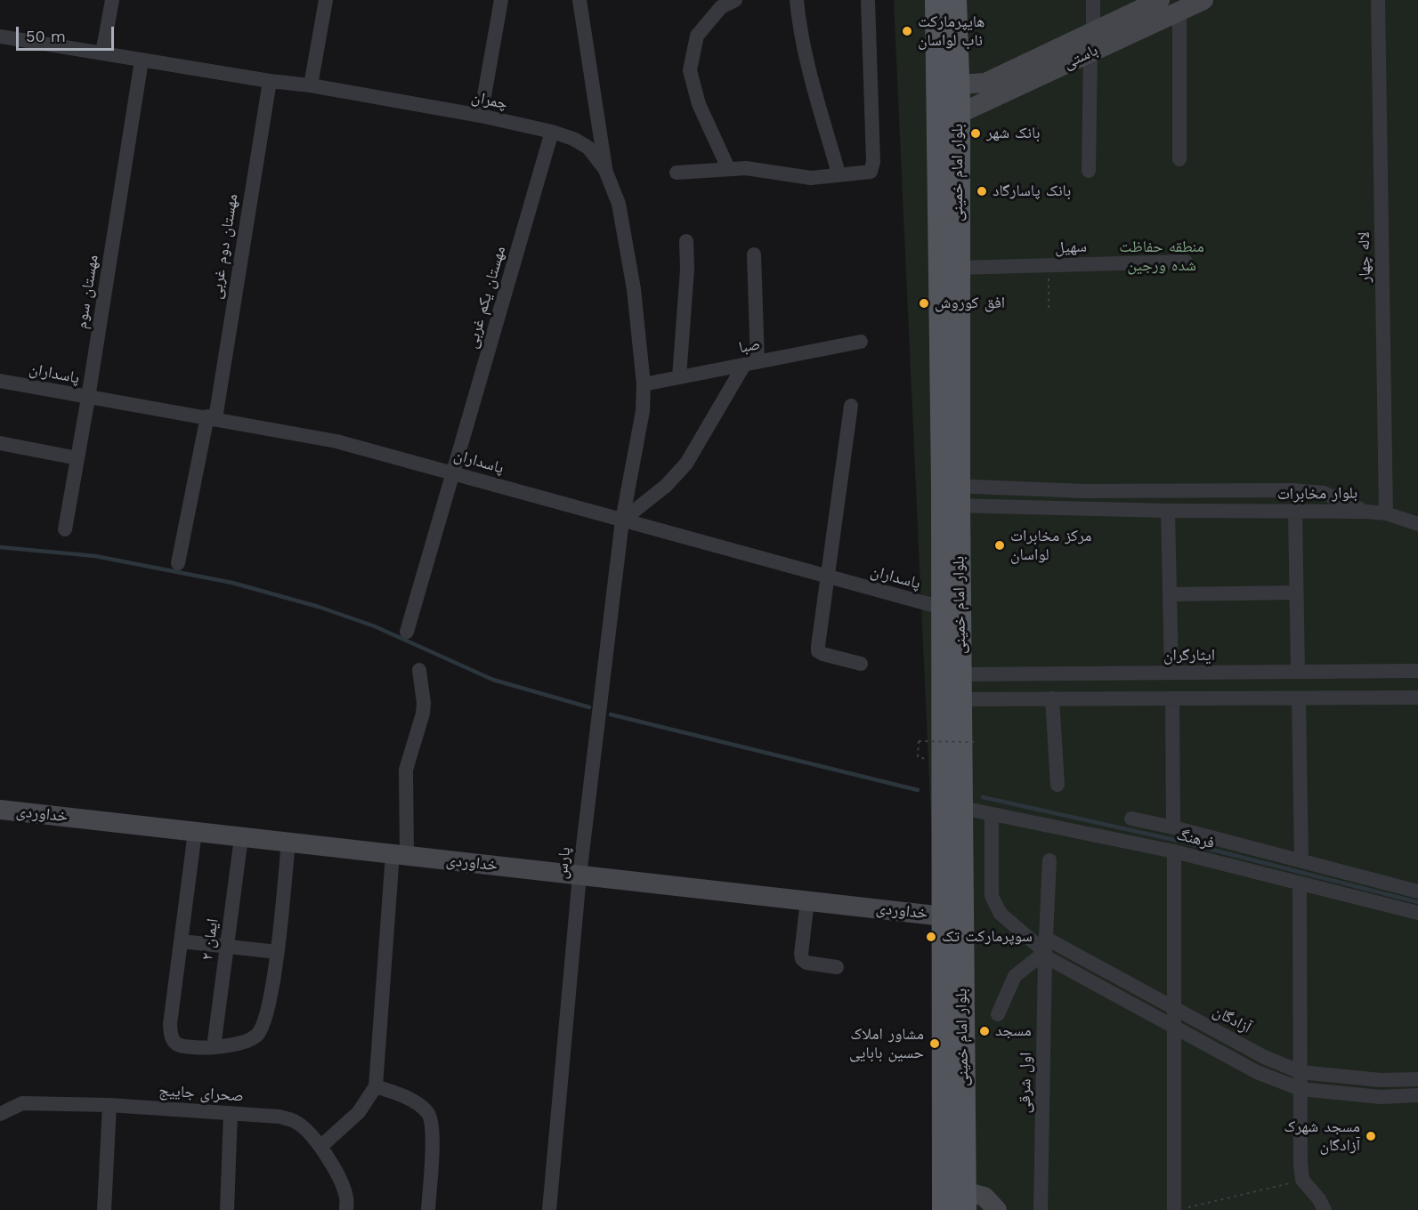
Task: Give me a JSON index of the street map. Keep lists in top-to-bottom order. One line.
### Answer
{"streets":{"main road":["بلوار امام خمینی"],"street":["باستی","چمران","مهستان دوم غربی","سهیل","لاله چهار","مهستان سوم","مهستان یکم غربی","صبا","پاسداران","بلوار مخابرات","ایثارگران","خداوردی","فرهنگ","پارس","ایمان ۲","آزادگان","اول شرقی","صحرای جاییج"]},"crossings":[["باستی","بلوار امام خمینی"],["چمران","مهستان دوم غربی"],["چمران","مهستان سوم"],["چمران","مهستان یکم غربی"],["چمران","صبا"],["چمران","پاسداران"],["چمران","پارس"],["بلوار امام خمینی","سهیل"],["بلوار امام خمینی","پاسداران"],["بلوار امام خمینی","بلوار مخابرات"],["بلوار امام خمینی","ایثارگران"],["بلوار امام خمینی","خداوردی"],["بلوار امام خمینی","فرهنگ"],["مهستان دوم غربی","پاسداران"],["مهستان سوم","پاسداران"],["مهستان یکم غربی","پاسداران"],["پاسداران","پارس"],["خداوردی","پارس"],["خداوردی","ایمان ۲"],["آزادگان","اول شرقی"]],"parks":["منطقه حفاظت شده ورجین"],"places":["هایپرمارکت ناب لواسان","بانک شهر","بانک پاسارگاد","افق کوروش","مرکز مخابرات لواسان","سوپرمارکت تک","مسجد","مشاور املاک حسین بابایی","مسجد شهرک آزادگان"],"scale_bar":"50 m"}
